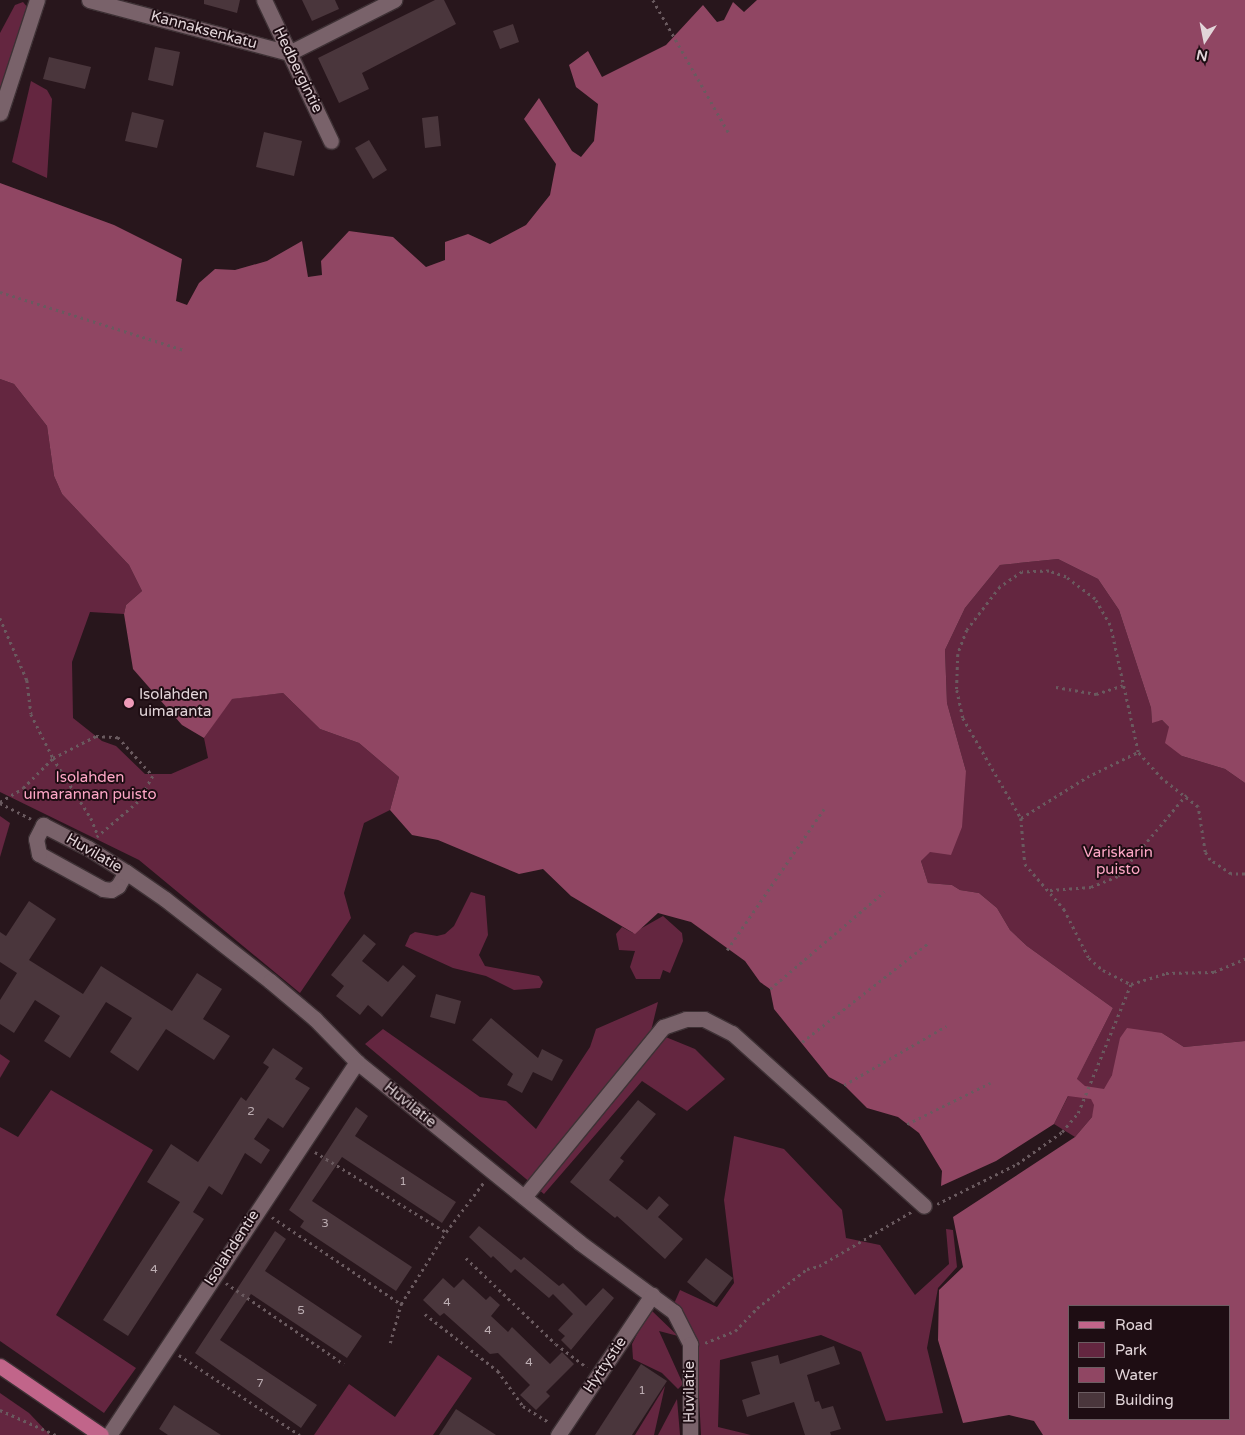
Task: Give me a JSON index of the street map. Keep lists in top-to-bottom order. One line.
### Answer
{"streets":{"street":["Kannaksenkatu","Hedbergintie","Huvilatie","Isolahdentie","Hyttystie"]},"crossings":[["Kannaksenkatu","Hedbergintie"],["Huvilatie","Isolahdentie"],["Huvilatie","Hyttystie"]],"parks":["Isolahden uimarannan puisto","Variskarin puisto"],"places":["Isolahden uimaranta"],"house_numbers":["2","1","3","4","4","5","4","4","7","1"],"legend":["Road","Park","Water","Building"],"north":"bottom"}
